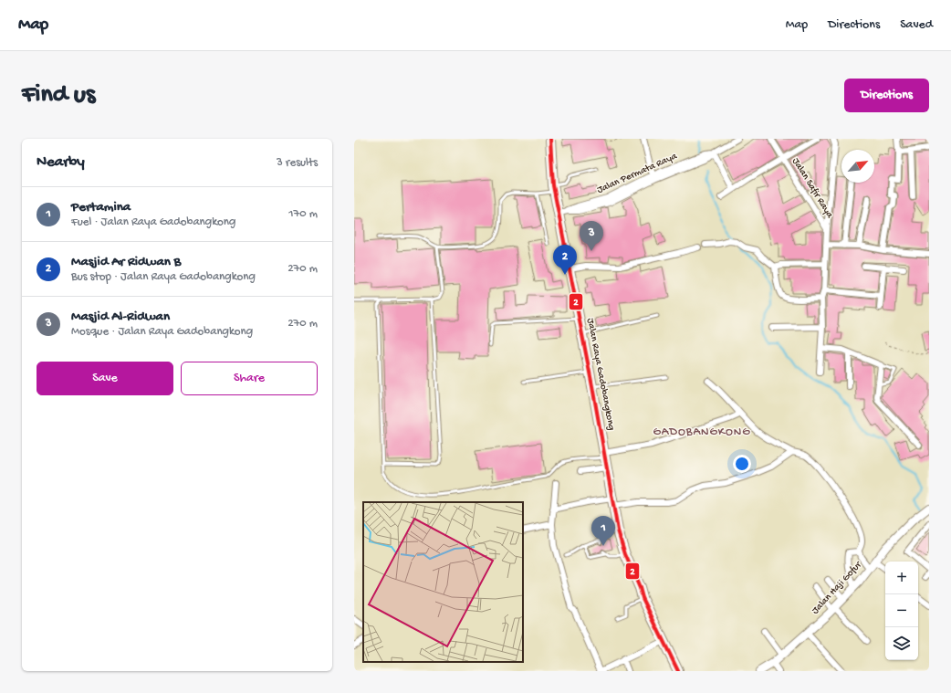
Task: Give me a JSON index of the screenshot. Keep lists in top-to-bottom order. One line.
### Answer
{"streets":{"highway":["Jalan Raya Gadobangkong"],"street":["Jalan Permata Raya","Jalan Safir Raya","Jalan Haji Gofur"]},"crossings":[["Jalan Permata Raya","Jalan Raya Gadobangkong"]],"districts":["GADOBANGKONG"],"lines":["transit line 2"],"north":"top right","page":{"header":"Map","nav":["Map","Directions","Saved"],"buttons":["Directions",["Save","Share"]],"title":"Find us","heading":["Nearby","3 results"],"list":[{"mark":"1","name":"Pertamina","note":"Fuel · Jalan Raya Gadobangkong","value":"170 m"},{"mark":"2","name":"Masjid Ar Ridwan B","note":"Bus stop · Jalan Raya Gadobangkong","value":"270 m"},{"mark":"3","name":"Masjid Al-Ridwan","note":"Mosque · Jalan Raya Gadobangkong","value":"270 m"}],"pins":["3","2","1"],"map_buttons":["+","−"]}}
